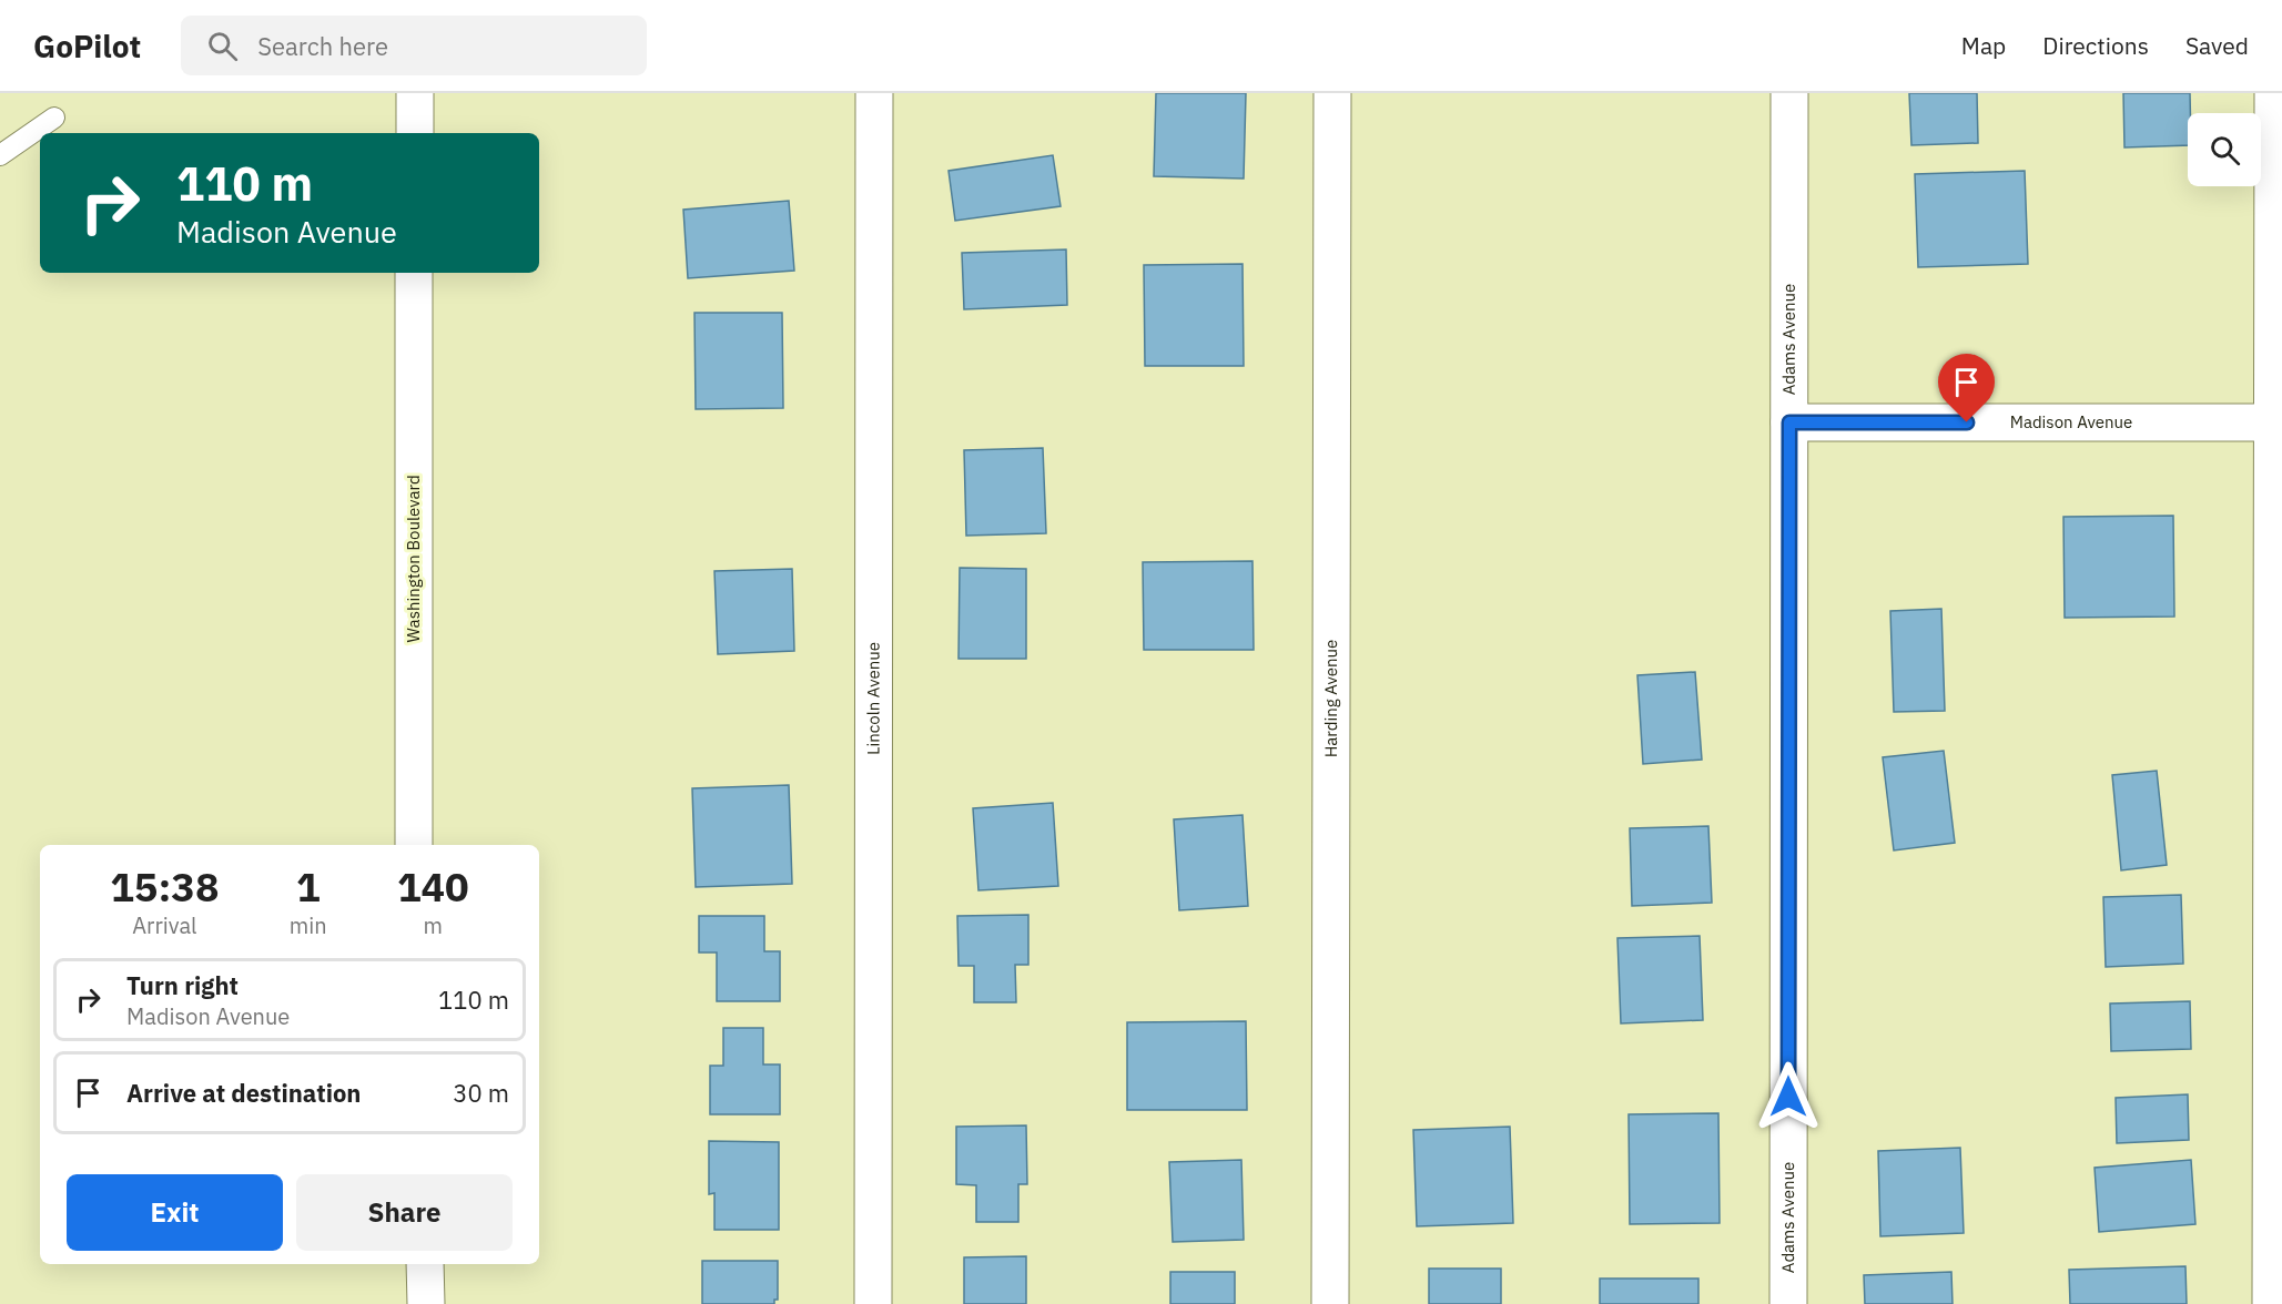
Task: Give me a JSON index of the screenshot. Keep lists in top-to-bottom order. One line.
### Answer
{"streets":{"street":["Adams Avenue","Madison Avenue","Washington Boulevard","Lincoln Avenue","Harding Avenue"]},"crossings":[["Adams Avenue","Madison Avenue"]],"page":{"header":"GoPilot","search":"Search here","nav":["Map","Directions","Saved"],"turn":["110 m","Madison Avenue"],"eta":["15:38","Arrival","1","min","140","m"],"list":[{"name":"Turn right","note":"Madison Avenue","value":"110 m"},{"name":"Arrive at destination","value":"30 m"}],"buttons":["Exit","Share"]}}
